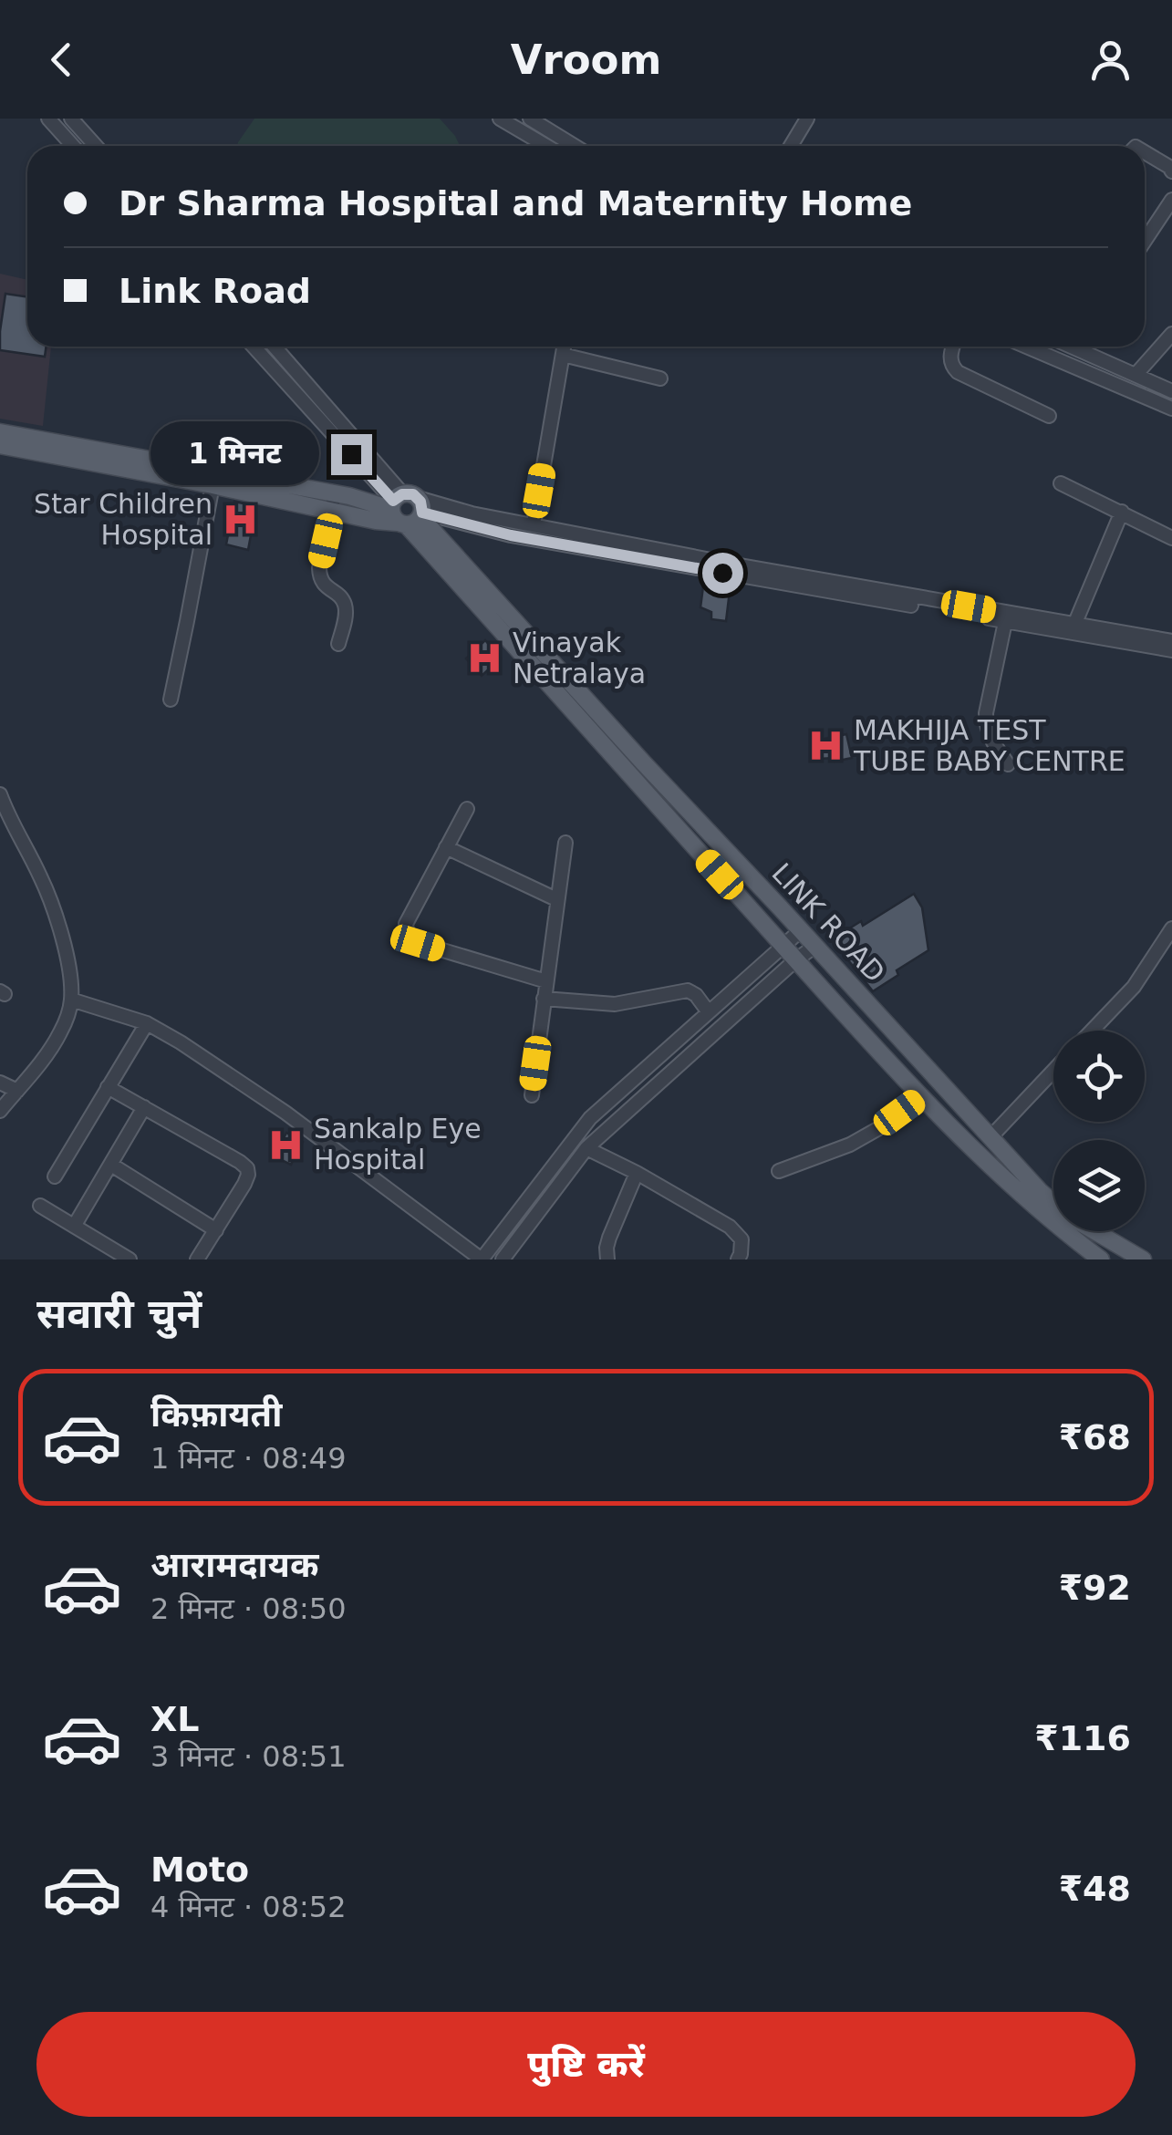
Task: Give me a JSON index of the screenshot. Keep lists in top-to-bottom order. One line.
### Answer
{"streets":{"main road":["LINK ROAD"]},"places":{"hospital":["Star Children Hospital","Vinayak Netralaya","MAKHIJA TEST TUBE BABY CENTRE","Sankalp Eye Hospital"]},"page":{"header":"Vroom","banner":["Dr Sharma Hospital and Maternity Home","Link Road"],"bubble":"1 मिनट","heading":"सवारी चुनें","list":[{"name":"किफ़ायती","note":"1 मिनट · 08:49","value":"₹68"},{"name":"आरामदायक","note":"2 मिनट · 08:50","value":"₹92"},{"name":"XL","note":"3 मिनट · 08:51","value":"₹116"},{"name":"Moto","note":"4 मिनट · 08:52","value":"₹48"}],"buttons":"पुष्टि करें"}}
